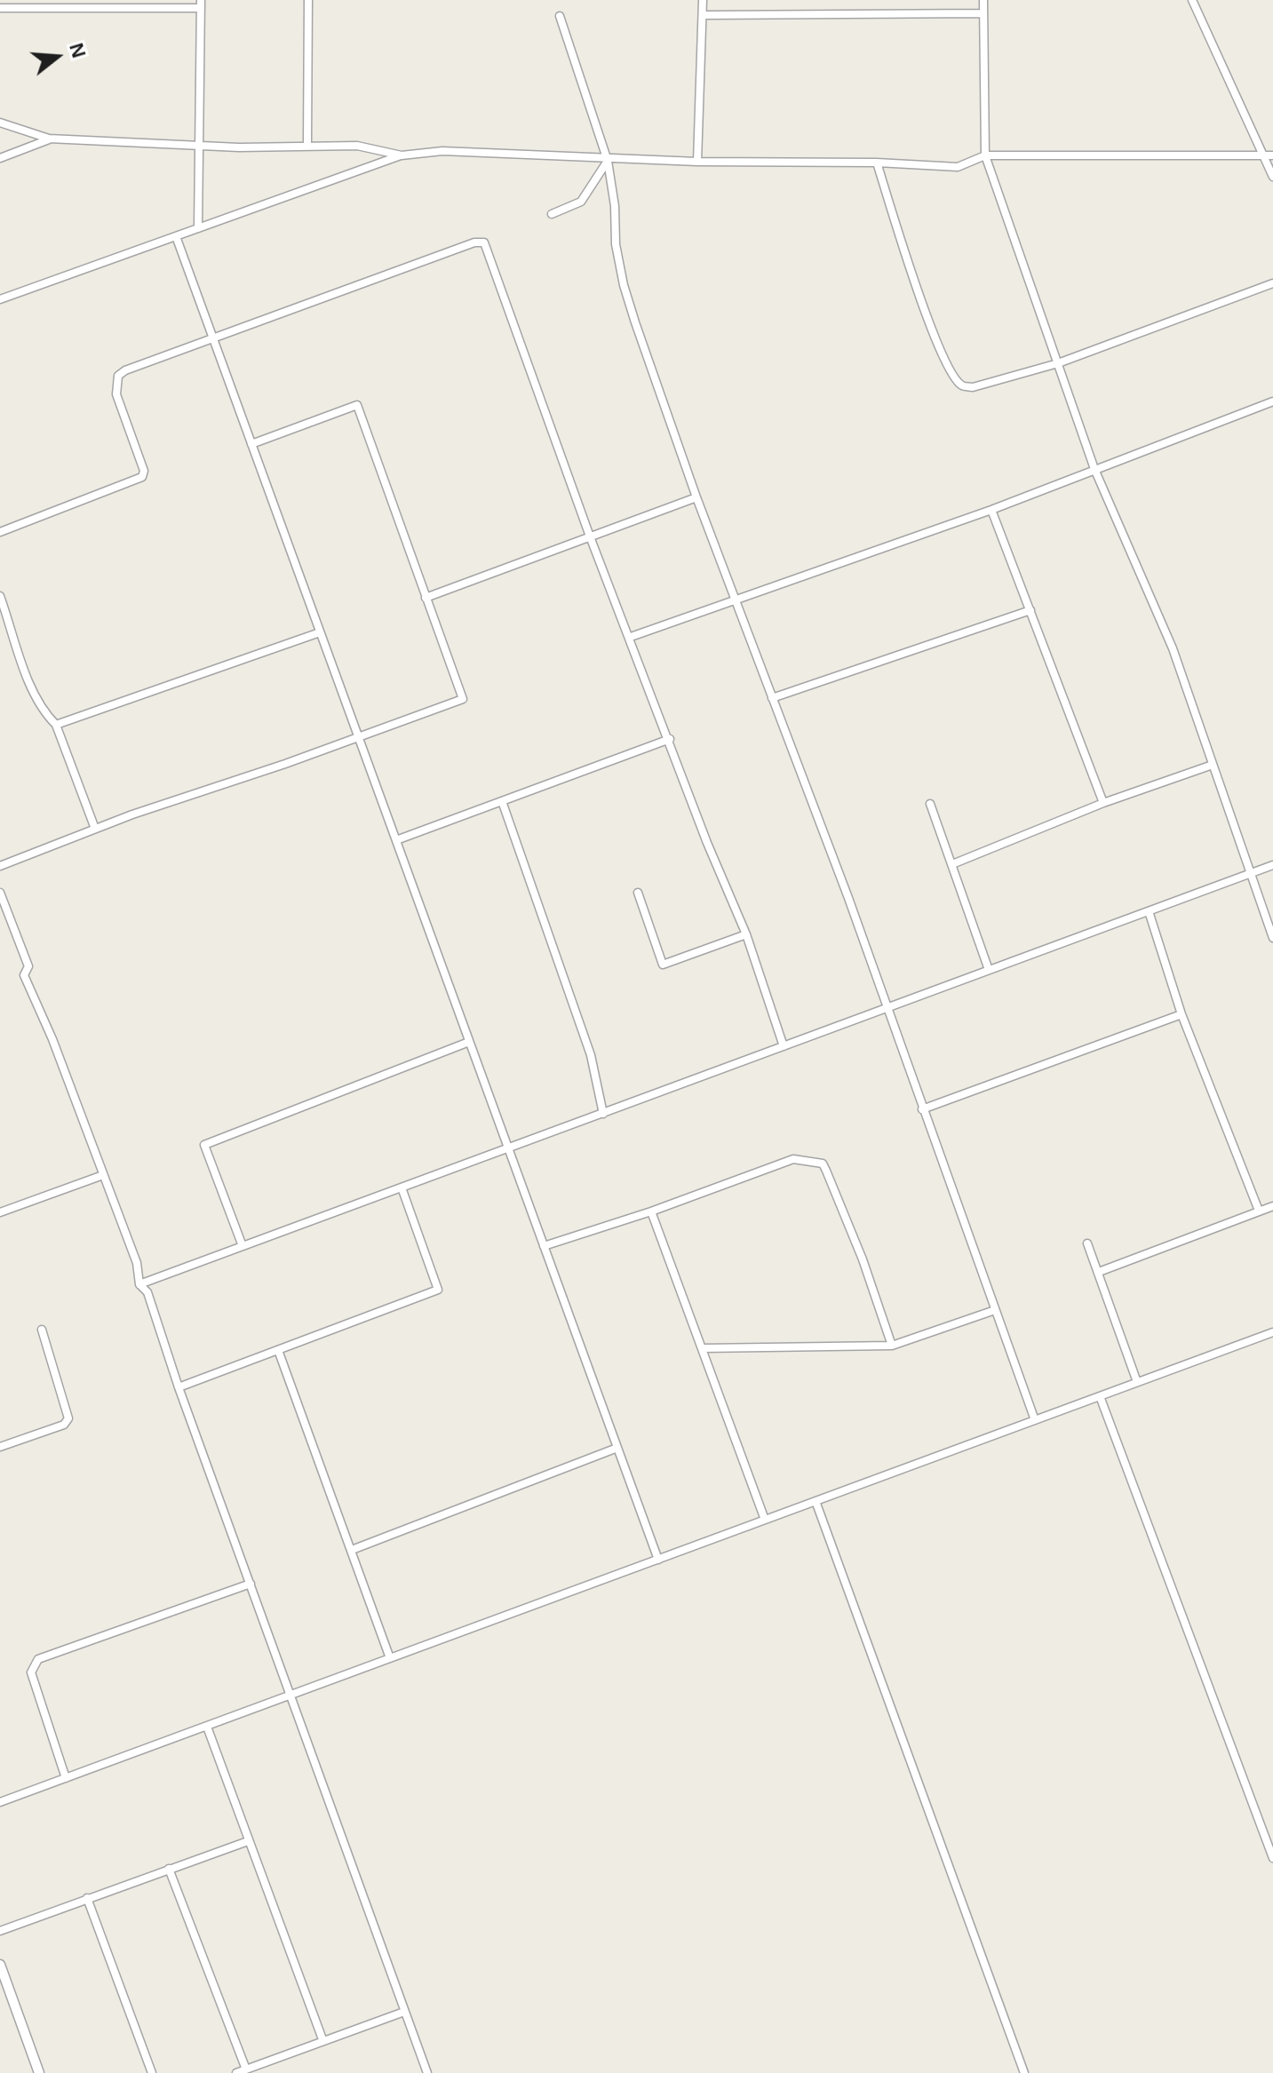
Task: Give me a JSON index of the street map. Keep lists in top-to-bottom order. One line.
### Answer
{"north":"right"}
